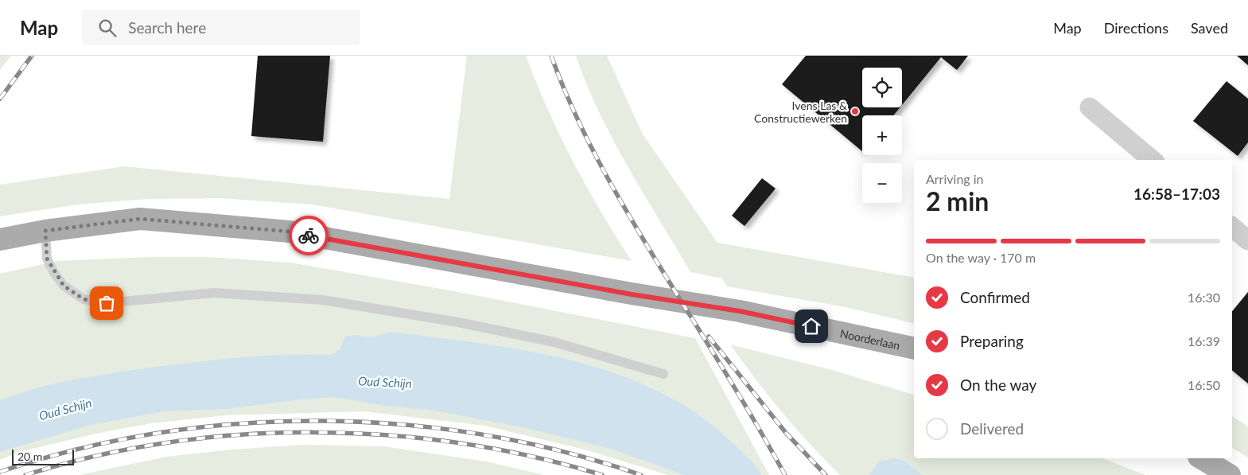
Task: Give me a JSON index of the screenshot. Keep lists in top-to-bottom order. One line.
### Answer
{"streets":{"main road":["Noorderlaan"]},"water":["Oud Schijn"],"places":["Ivens Las & Constructiewerken"],"scale_bar":"20 m","page":{"header":"Map","search":"Search here","nav":["Map","Directions","Saved"],"map_buttons":["+","−"],"heading":["2 min","Arriving in","16:58–17:03"],"bar":"On the way · 170 m","list":[["Confirmed","16:30"],["Preparing","16:39"],["On the way","16:50"],"Delivered"],"scale":"20 m"}}
